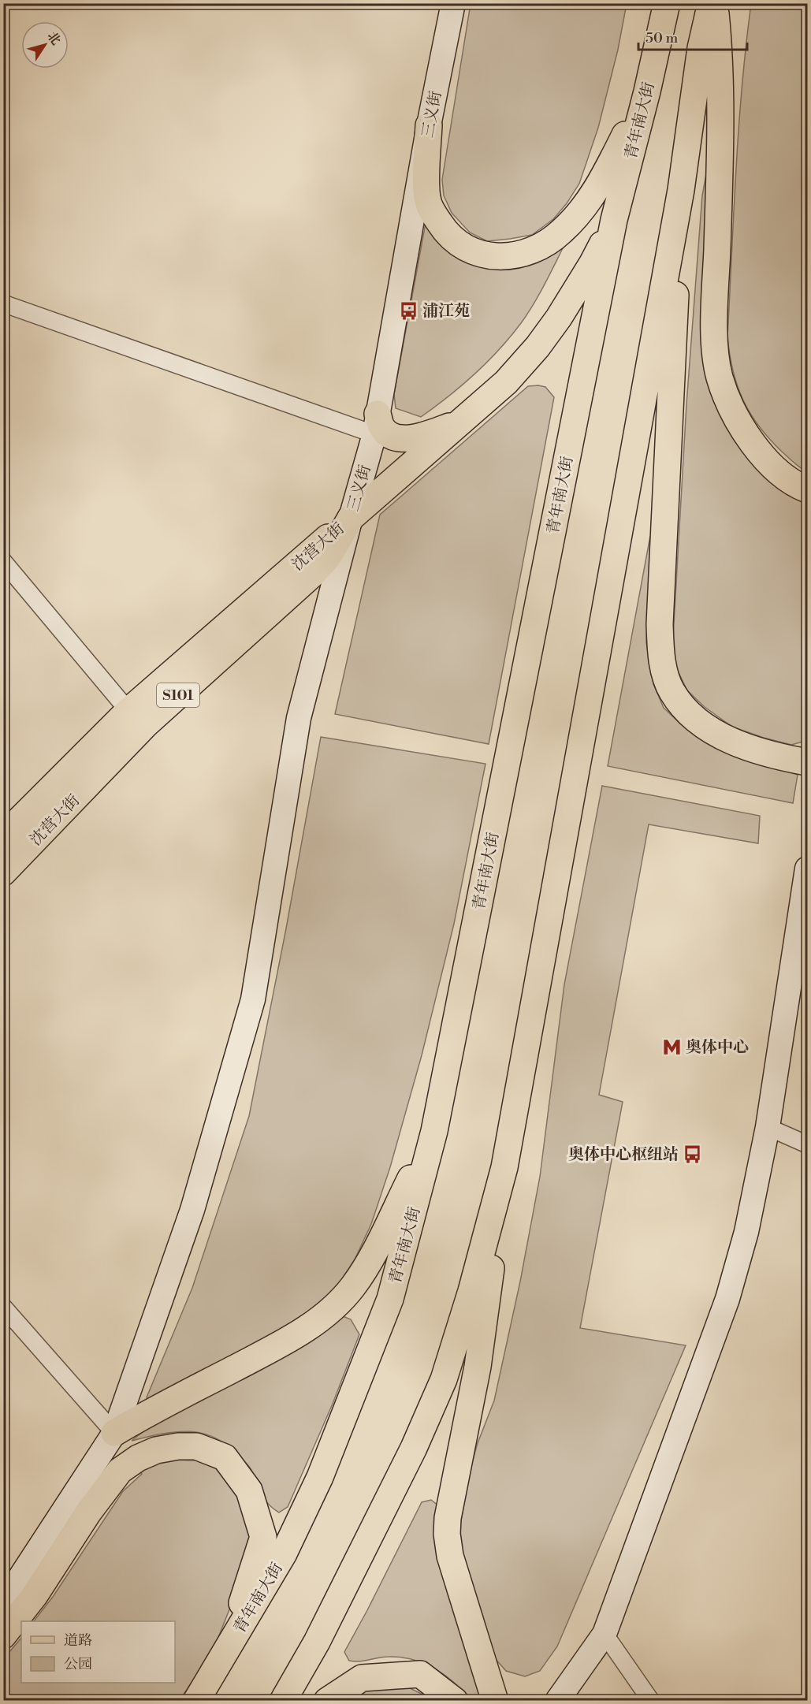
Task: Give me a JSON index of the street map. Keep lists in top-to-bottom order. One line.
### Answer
{"streets":{"main road":["青年南大街","沈营大街","S101"],"street":["三义街"]},"crossings":[["三义街","沈营大街"],["青年南大街","沈营大街"]],"places":{"bus stop":["浦江苑","奥体中心枢纽站"],"metro station":["奥体中心"]},"legend":["道路","公园"],"scale_bar":"50 m","north":"top right"}
